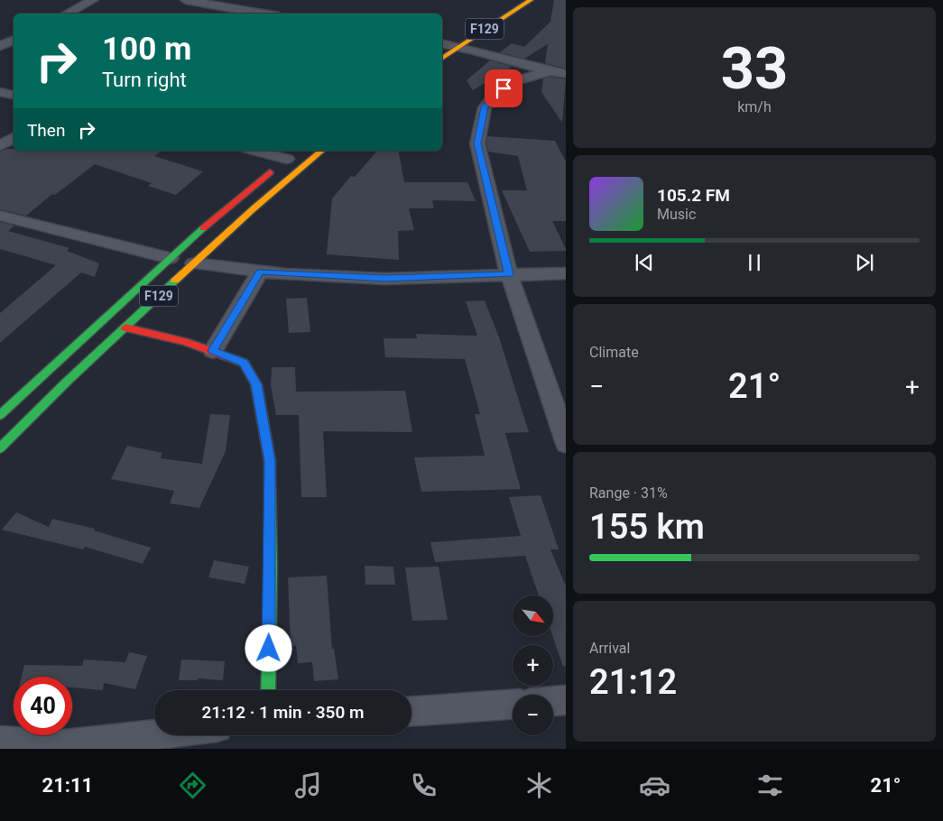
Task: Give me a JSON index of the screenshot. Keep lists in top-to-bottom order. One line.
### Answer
{"streets":{"main road":["F129"]},"north":"bottom right","page":{"tile":[["33","km/h"],"Climate",["Range · 31%","155 km"],["Arrival","21:12"]],"turn":["100 m","Turn right"],"then":"Then","song":["105.2 FM","Music"],"heat":["−","21°","+"],"map_buttons":["+","−"],"limit":"40","trip":"21:12 · 1 min · 350 m","tabs":["21:11","21°"]}}
